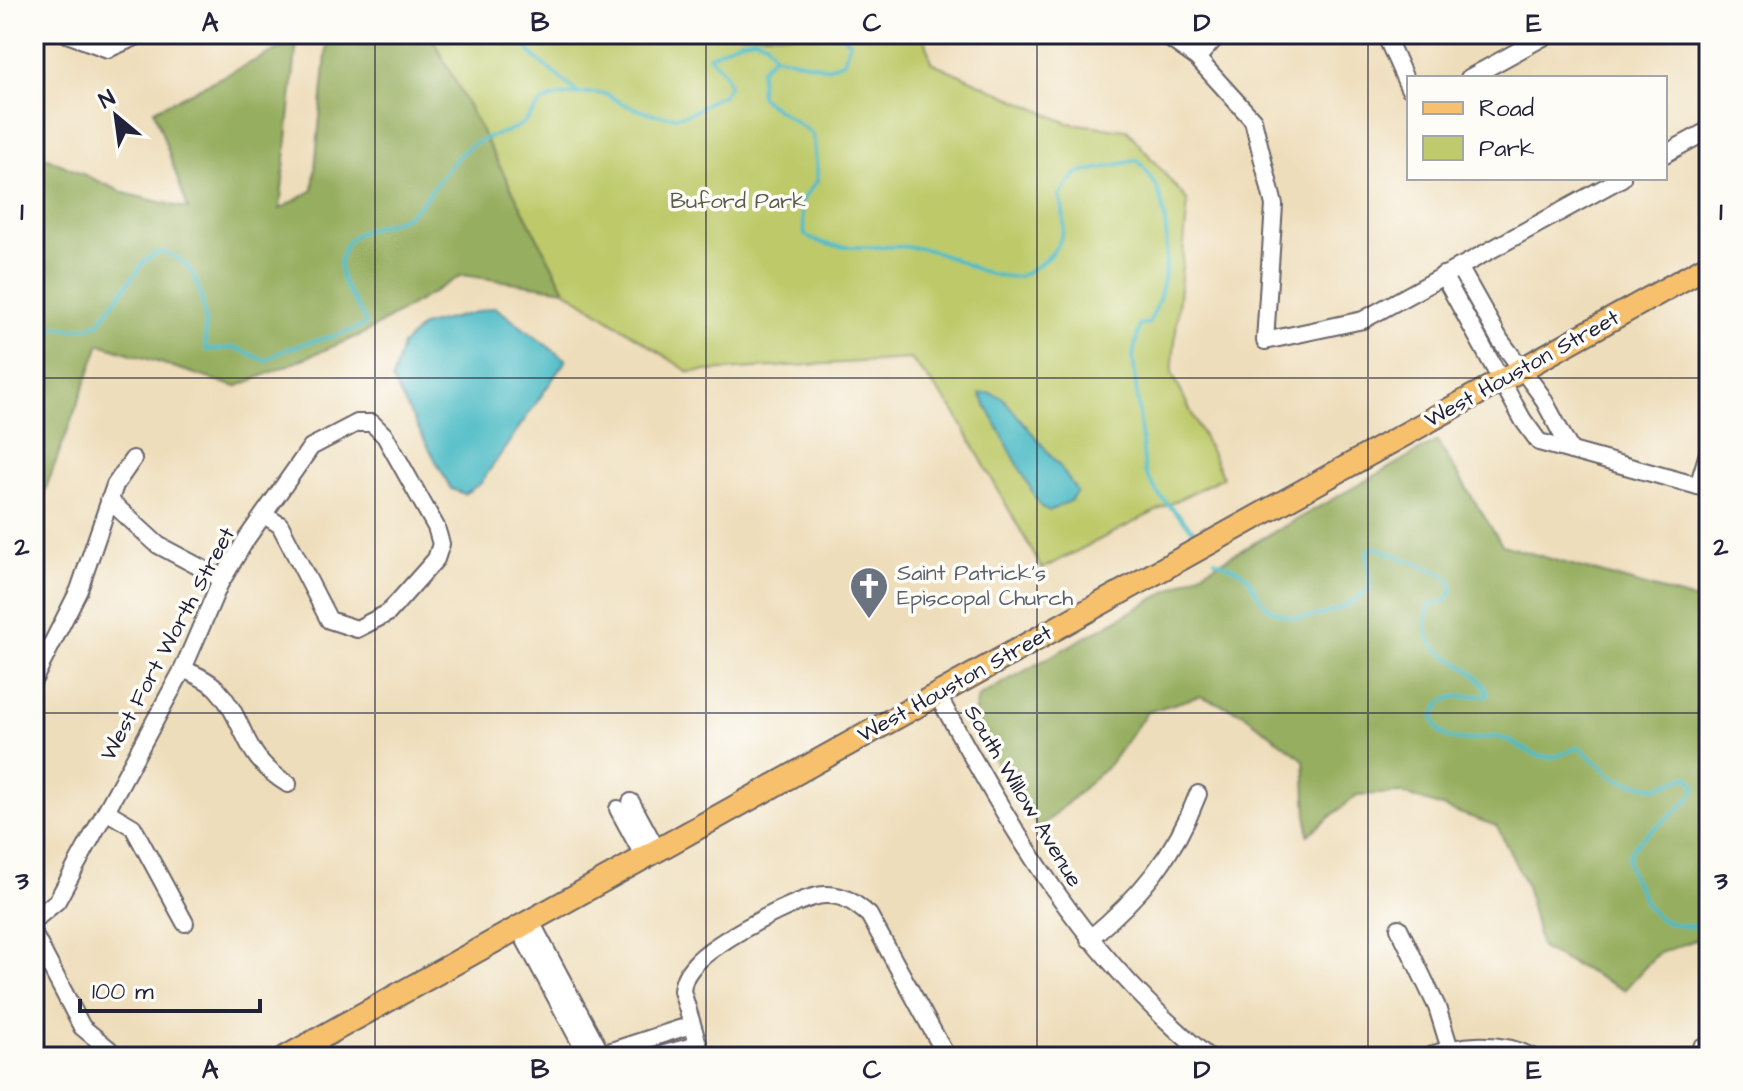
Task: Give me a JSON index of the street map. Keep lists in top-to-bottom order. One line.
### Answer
{"streets":{"main road":["West Houston Street"],"street":["West Fort Worth Street","South Willow Avenue"]},"crossings":[["West Houston Street","South Willow Avenue"]],"parks":["Buford Park"],"places":{"church":["Saint Patrick's Episcopal Church"]},"legend":["Road","Park"],"scale_bar":"100 m","north":"top left","grid":{"columns":["A","B","C","D","E"],"rows":["1","2","3"]}}
